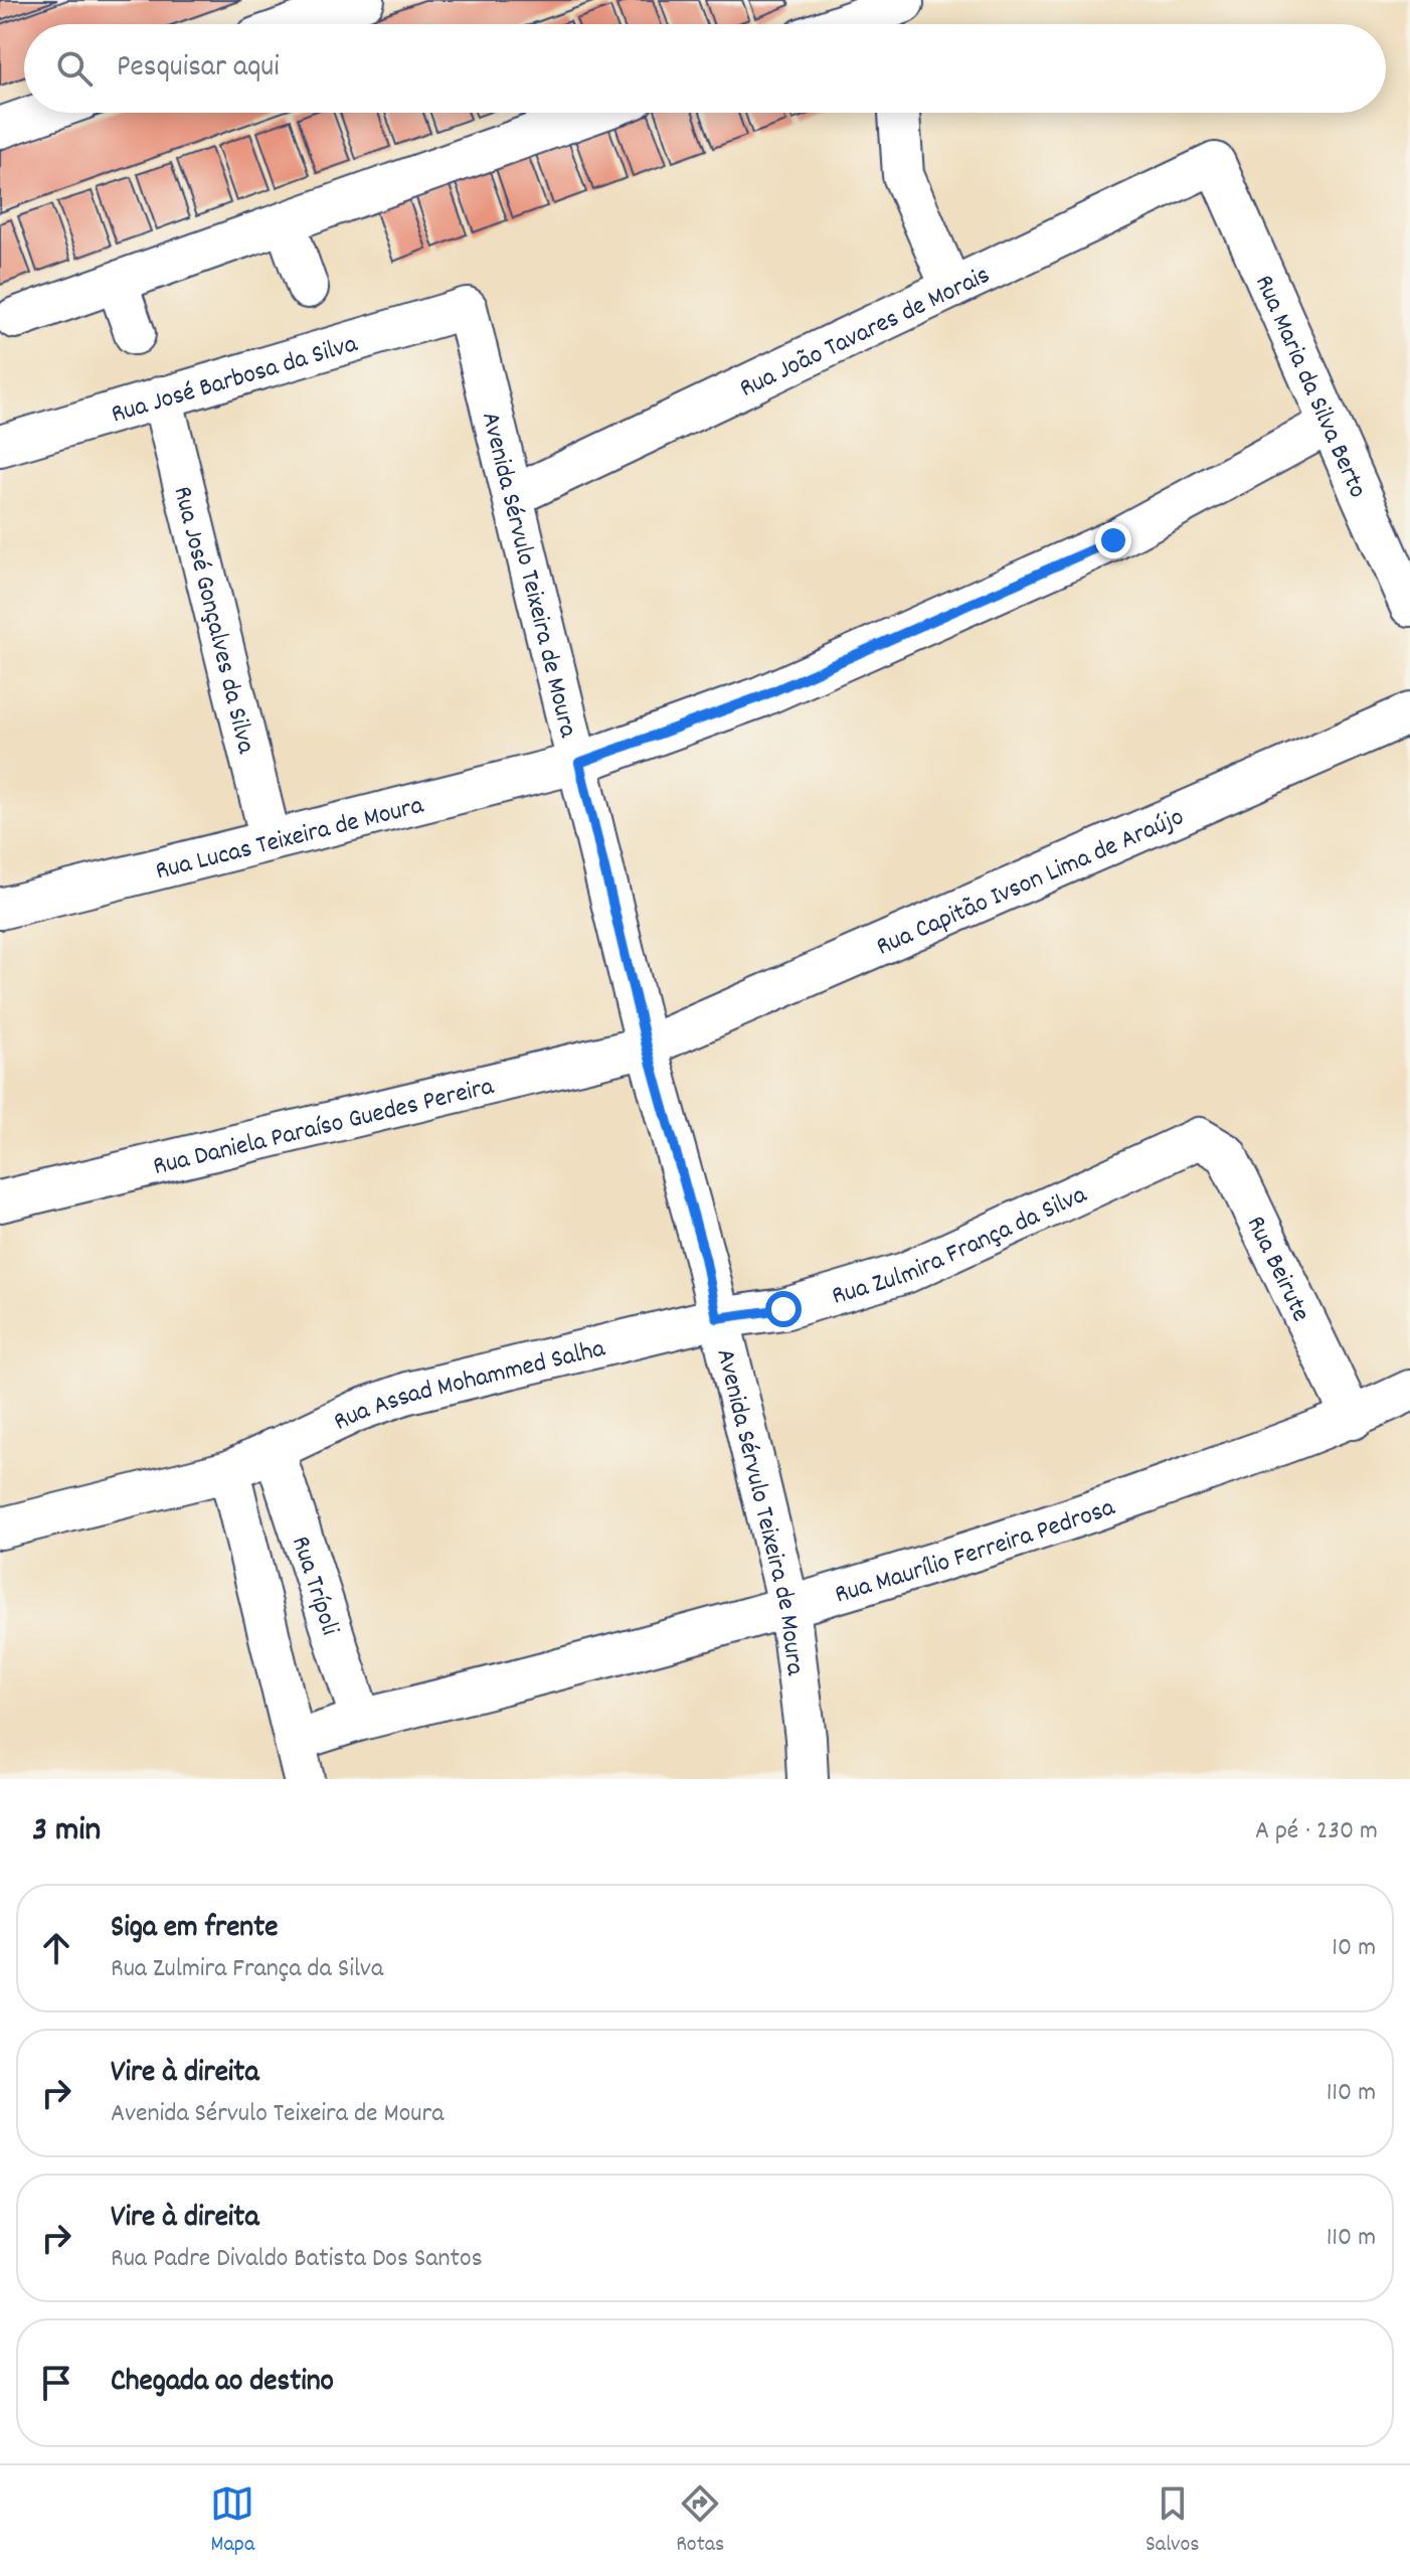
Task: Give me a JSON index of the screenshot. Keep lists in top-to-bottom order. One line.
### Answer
{"streets":{"street":["Rua João Tavares de Morais","Rua José Barbosa da Silva","Rua Maria da Silva Berto","Avenida Sérvulo Teixeira de Moura","Rua José Gonçalves da Silva","Rua Lucas Teixeira de Moura","Rua Capitão Ivson Lima de Araújo","Rua Daniela Paraíso Guedes Pereira","Rua Zulmira França da Silva","Rua Beirute","Rua Assad Mohammed Salha","Rua Maurílio Ferreira Pedrosa","Rua Trípoli"]},"crossings":[["Rua João Tavares de Morais","Rua Maria da Silva Berto"],["Rua João Tavares de Morais","Avenida Sérvulo Teixeira de Moura"],["Rua José Barbosa da Silva","Avenida Sérvulo Teixeira de Moura"],["Rua José Barbosa da Silva","Rua José Gonçalves da Silva"],["Rua Maria da Silva Berto","Rua Lucas Teixeira de Moura"],["Avenida Sérvulo Teixeira de Moura","Rua Lucas Teixeira de Moura"],["Avenida Sérvulo Teixeira de Moura","Rua Capitão Ivson Lima de Araújo"],["Avenida Sérvulo Teixeira de Moura","Rua Daniela Paraíso Guedes Pereira"],["Avenida Sérvulo Teixeira de Moura","Rua Zulmira França da Silva"],["Avenida Sérvulo Teixeira de Moura","Rua Assad Mohammed Salha"],["Avenida Sérvulo Teixeira de Moura","Rua Maurílio Ferreira Pedrosa"],["Rua José Gonçalves da Silva","Rua Lucas Teixeira de Moura"],["Rua Capitão Ivson Lima de Araújo","Rua Daniela Paraíso Guedes Pereira"],["Rua Zulmira França da Silva","Rua Beirute"],["Rua Zulmira França da Silva","Rua Assad Mohammed Salha"],["Rua Beirute","Rua Maurílio Ferreira Pedrosa"],["Rua Assad Mohammed Salha","Rua Trípoli"],["Rua Maurílio Ferreira Pedrosa","Rua Trípoli"]],"page":{"search":"Pesquisar aqui","heading":["3 min","A pé · 230 m"],"list":[["Siga em frente","Rua Zulmira França da Silva","10 m"],["Vire à direita","Avenida Sérvulo Teixeira de Moura","110 m"],["Vire à direita","Rua Padre Divaldo Batista Dos Santos","110 m"],"Chegada ao destino"],"nav":["Mapa","Rotas","Salvos"]}}
